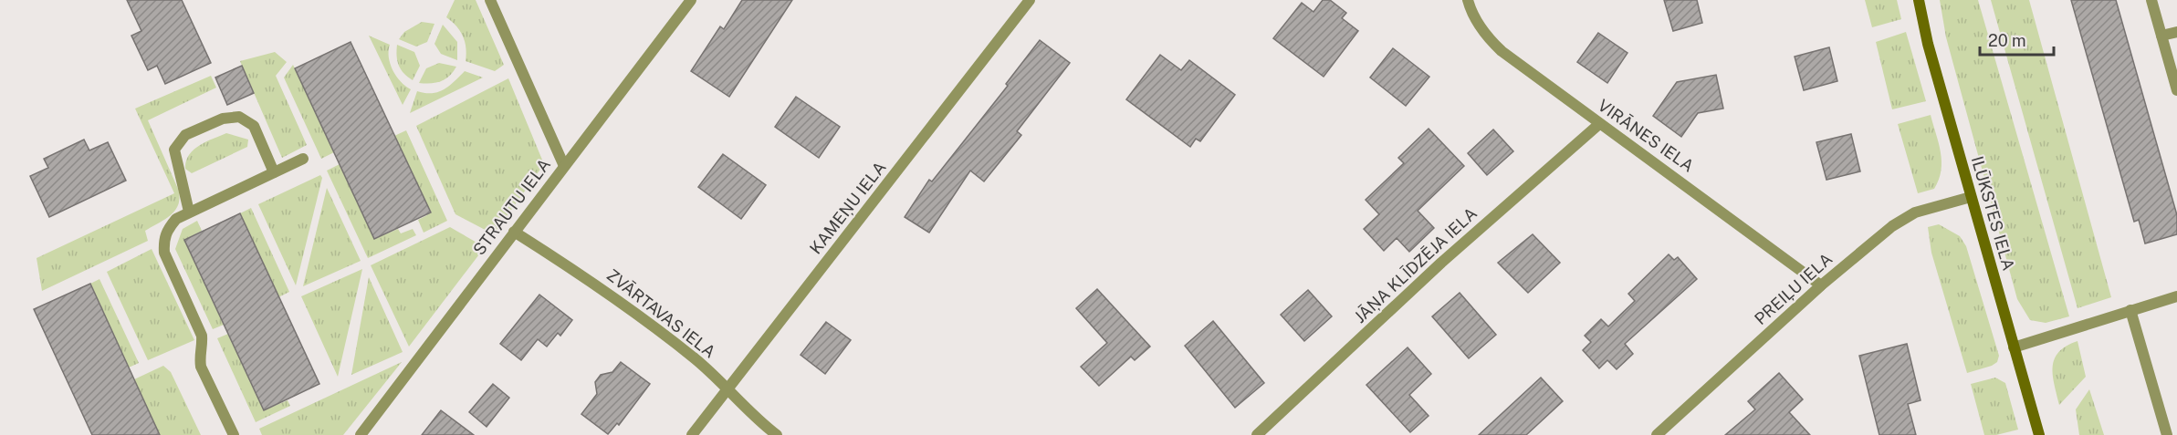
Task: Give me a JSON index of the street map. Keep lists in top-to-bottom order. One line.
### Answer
{"streets":{"street":["VIRĀNES IELA","STRAUTU IELA","KAMEŅU IELA","ILŪKSTES IELA","JĀŅA KLĪDZĒJA IELA","PREIĻU IELA","ZVĀRTAVAS IELA"]},"crossings":[["VIRĀNES IELA","JĀŅA KLĪDZĒJA IELA"],["VIRĀNES IELA","PREIĻU IELA"],["STRAUTU IELA","ZVĀRTAVAS IELA"],["KAMEŅU IELA","ZVĀRTAVAS IELA"],["ILŪKSTES IELA","PREIĻU IELA"]],"scale_bar":"20 m"}
